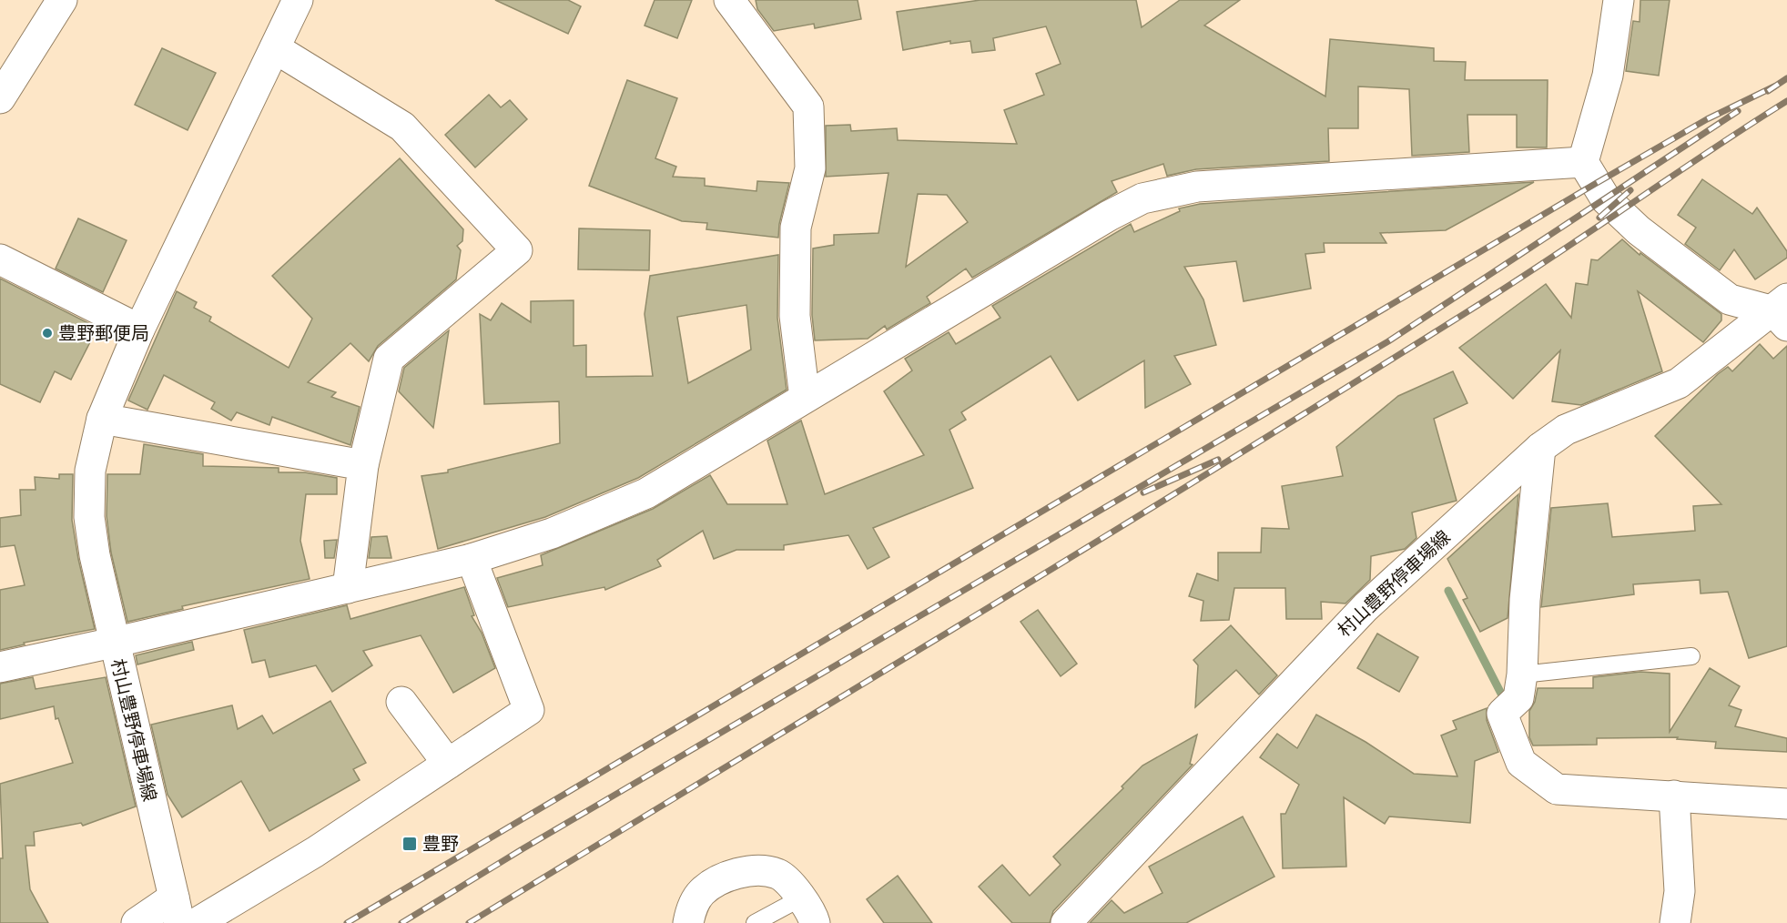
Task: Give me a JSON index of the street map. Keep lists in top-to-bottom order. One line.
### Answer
{"streets":{"street":["村山豊野停車場線"]},"places":{"other":["豊野郵便局"],"transit":["豊野"]}}
